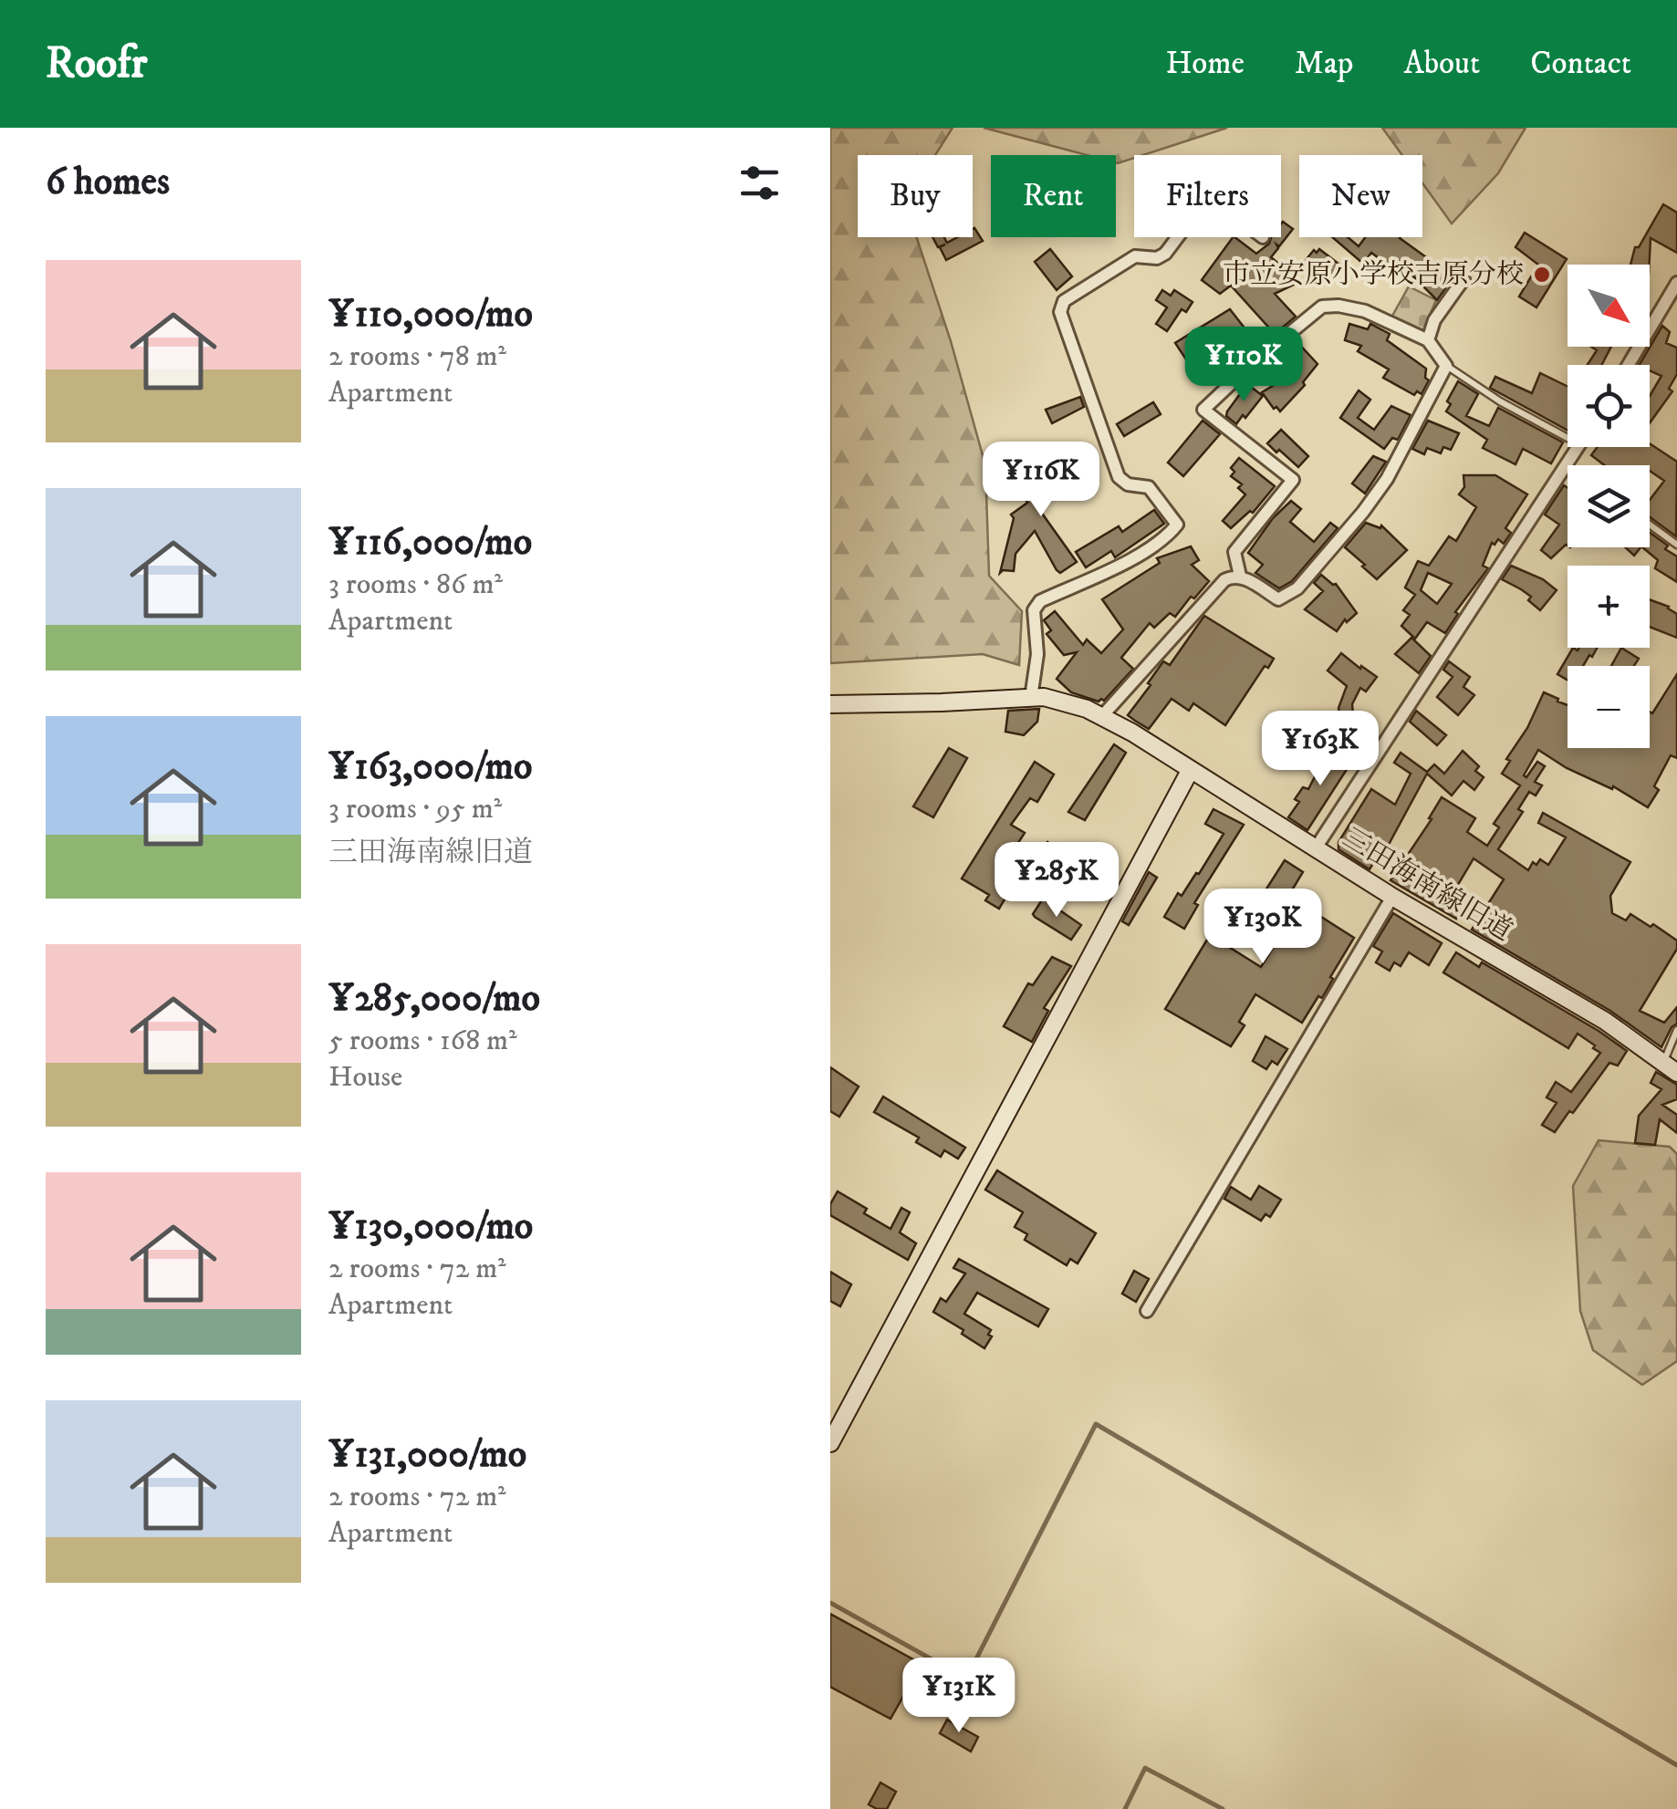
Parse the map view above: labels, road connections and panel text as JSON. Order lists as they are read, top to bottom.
{
  "streets": {
    "street": ["三田海南線旧道"]
  },
  "places": ["市立安原小学校吉原分校"],
  "north": "bottom right",
  "page": {
    "header": "Roofr",
    "nav": [
      "Home",
      "Map",
      "About",
      "Contact"
    ],
    "heading": "6 homes",
    "chip": [
      "Buy",
      "Rent",
      "Filters",
      "New"
    ],
    "list": [
      {
        "name": "¥110,000/mo",
        "note": "2 rooms · 78 m² · Apartment"
      },
      {
        "name": "¥116,000/mo",
        "note": "3 rooms · 86 m² · Apartment"
      },
      {
        "name": "¥163,000/mo",
        "note": "3 rooms · 95 m² · 三田海南線旧道"
      },
      {
        "name": "¥285,000/mo",
        "note": "5 rooms · 168 m² · House"
      },
      {
        "name": "¥130,000/mo",
        "note": "2 rooms · 72 m² · Apartment"
      },
      {
        "name": "¥131,000/mo",
        "note": "2 rooms · 72 m² · Apartment"
      }
    ],
    "map_buttons": ["+", "−"],
    "price": [
      "¥110K",
      "¥116K",
      "¥163K",
      "¥285K",
      "¥130K",
      "¥131K"
    ]
  }
}
